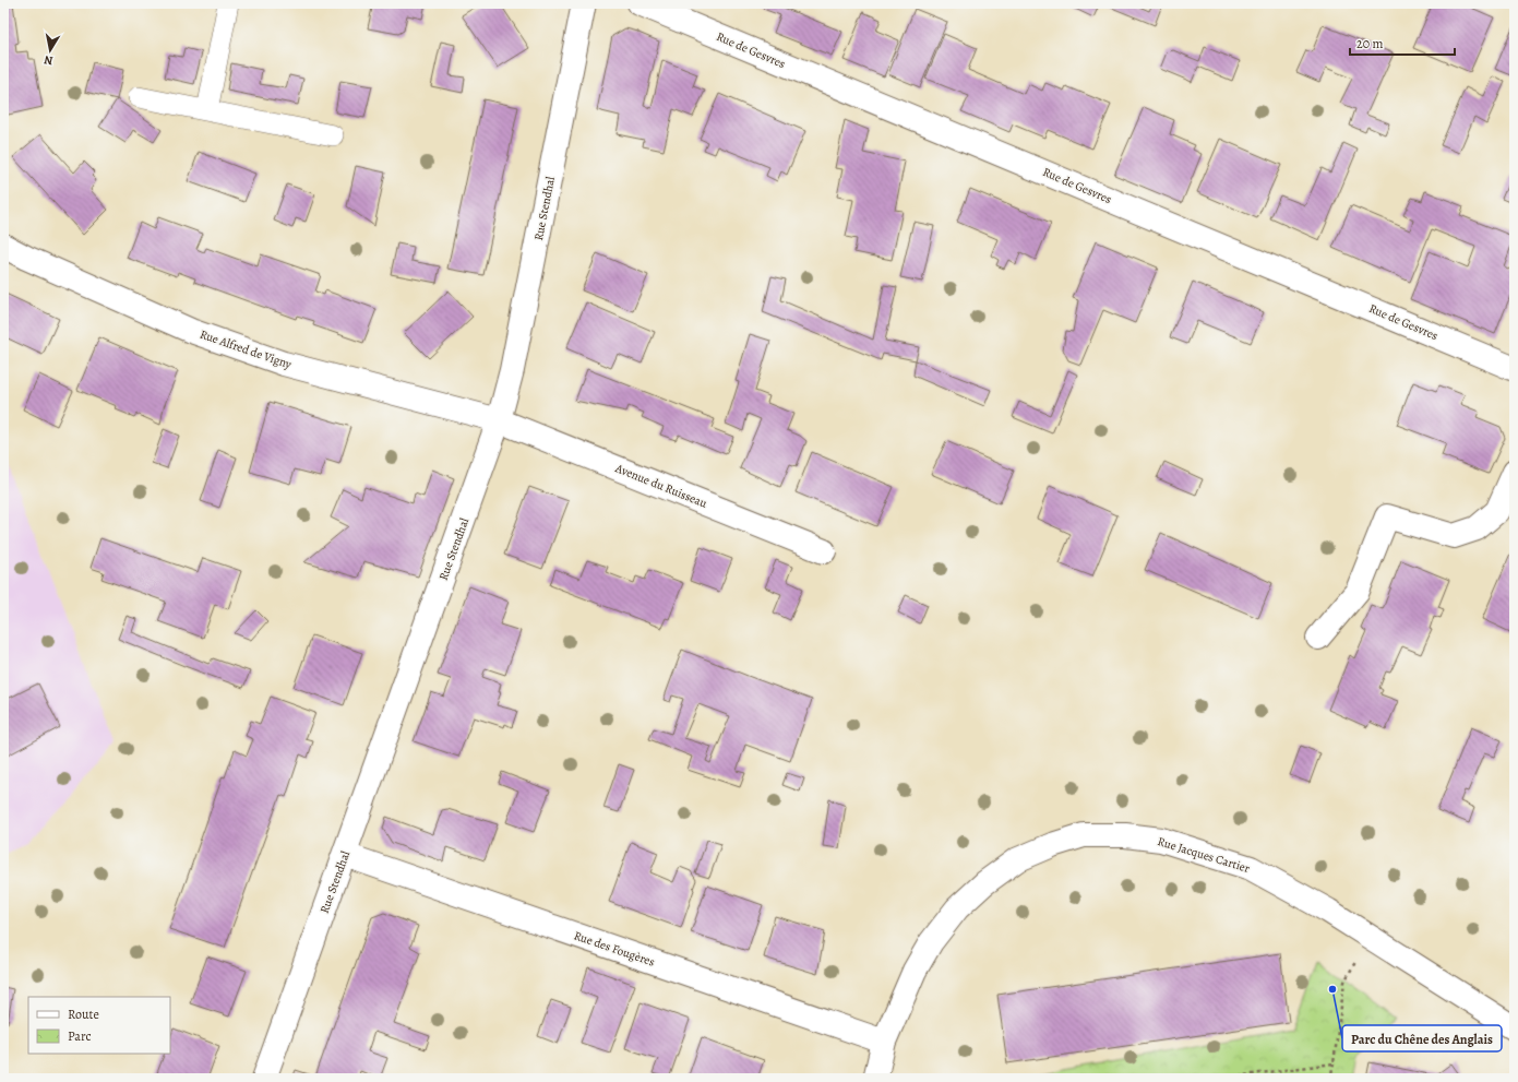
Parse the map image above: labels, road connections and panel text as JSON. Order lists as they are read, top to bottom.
{
  "streets": {
    "street": [
      "Rue de Gesvres",
      "Rue Stendhal",
      "Rue Alfred de Vigny",
      "Avenue du Ruisseau",
      "Rue Jacques Cartier",
      "Rue des Fougères"
    ]
  },
  "crossings": [
    ["Rue Stendhal", "Rue Alfred de Vigny"],
    ["Rue Stendhal", "Avenue du Ruisseau"],
    ["Rue Stendhal", "Rue des Fougères"],
    ["Rue Alfred de Vigny", "Avenue du Ruisseau"],
    ["Rue Jacques Cartier", "Rue des Fougères"]
  ],
  "places": ["Parc du Chêne des Anglais"],
  "legend": ["Route", "Parc"],
  "scale_bar": "20 m",
  "north": "bottom"
}
